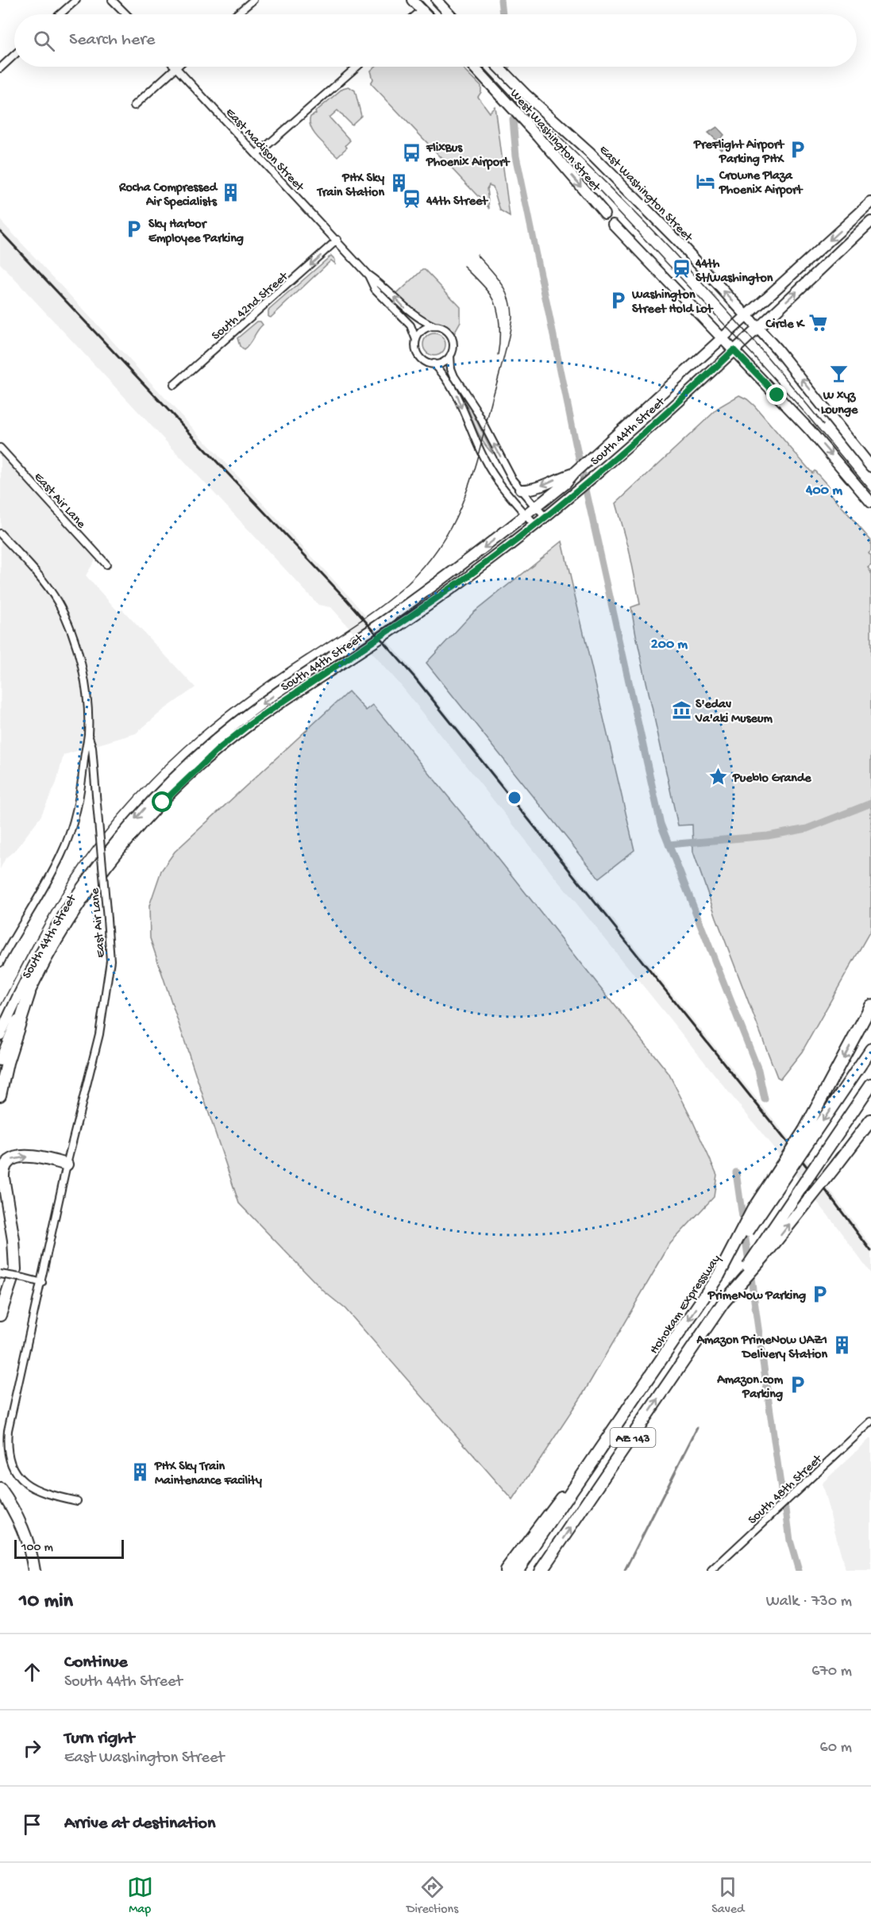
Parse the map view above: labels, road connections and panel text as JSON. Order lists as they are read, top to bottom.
{
  "streets": {
    "highway": ["Hohokam Expressway", "AZ 143"],
    "main road": ["West Washington Street", "East Washington Street", "South 44th Street"],
    "street": [
      "East Madison Street",
      "South 42nd Street",
      "East Air Lane",
      "South 48th Street"
    ]
  },
  "crossings": [
    ["West Washington Street", "East Washington Street"],
    ["East Madison Street", "South 42nd Street"],
    ["East Washington Street", "South 44th Street"]
  ],
  "one_way": ["West Washington Street", "South 42nd Street"],
  "places": {
    "parking": [
      "PreFlight Airport Parking PHX",
      "Sky Harbor Employee Parking",
      "Washington Street Hold Lot",
      "PrimeNow Parking",
      "Amazon.com Parking"
    ],
    "bus stop": ["FlixBus Phoenix Airport"],
    "hotel": ["Crowne Plaza Phoenix Airport"],
    "building": [
      "PHX Sky Train Station",
      "Rocha Compressed Air Specialists",
      "Amazon PrimeNow UAZ1 Delivery Station",
      "PHX Sky Train Maintenance Facility"
    ],
    "station": ["44th Street", "44th St/Washington"],
    "supermarket": ["Circle K"],
    "bar": ["W xyz Lounge"],
    "museum": ["S'edav Va'aki Museum"],
    "place": ["Pueblo Grande"]
  },
  "scale_bar": "100 m",
  "page": {
    "search": "Search here",
    "scale": "100 m",
    "heading": ["10 min", "Walk · 730 m"],
    "list": [
      ["Continue", "South 44th Street", "670 m"],
      ["Turn right", "East Washington Street", "60 m"],
      "Arrive at destination"
    ],
    "nav": ["Map", "Directions", "Saved"]
  },
  "rings": ["400 m", "200 m"]
}
